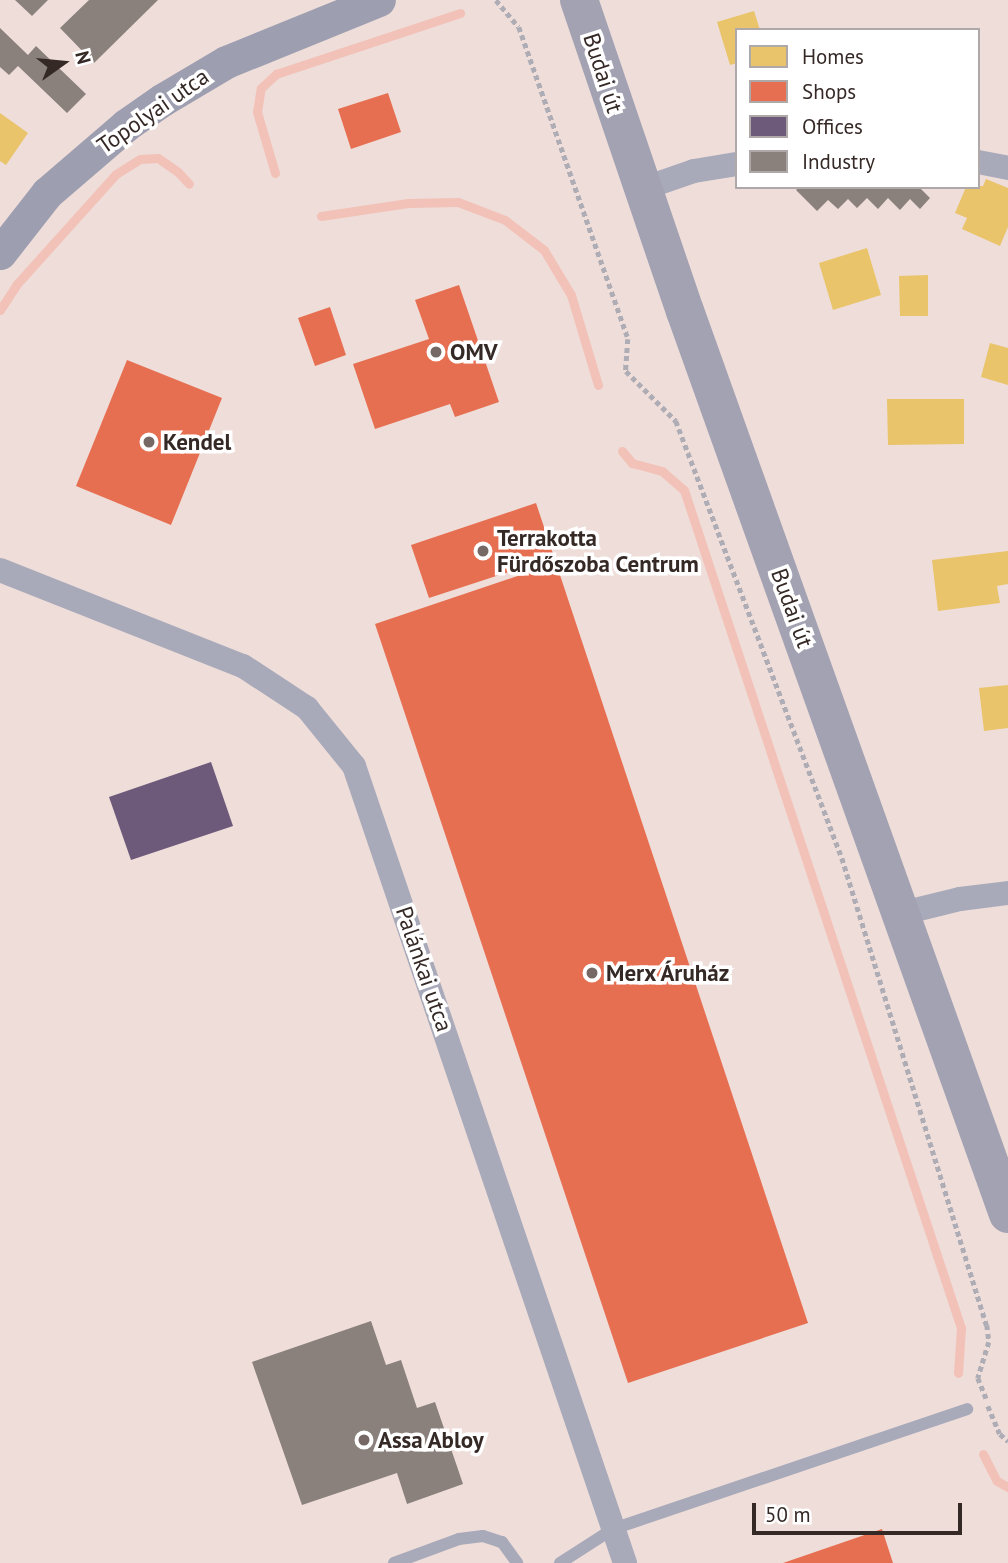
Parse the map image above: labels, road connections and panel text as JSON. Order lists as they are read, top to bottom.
{
  "streets": {
    "main road": ["Budai út"],
    "street": ["Topolyai utca", "Palánkai utca"]
  },
  "places": [
    "OMV",
    "Kendel",
    "Terrakotta Fürdőszoba Centrum",
    "Merx Áruház",
    "Assa Abloy"
  ],
  "legend": [
    "Homes",
    "Shops",
    "Offices",
    "Industry"
  ],
  "scale_bar": "50 m",
  "north": "right"
}
